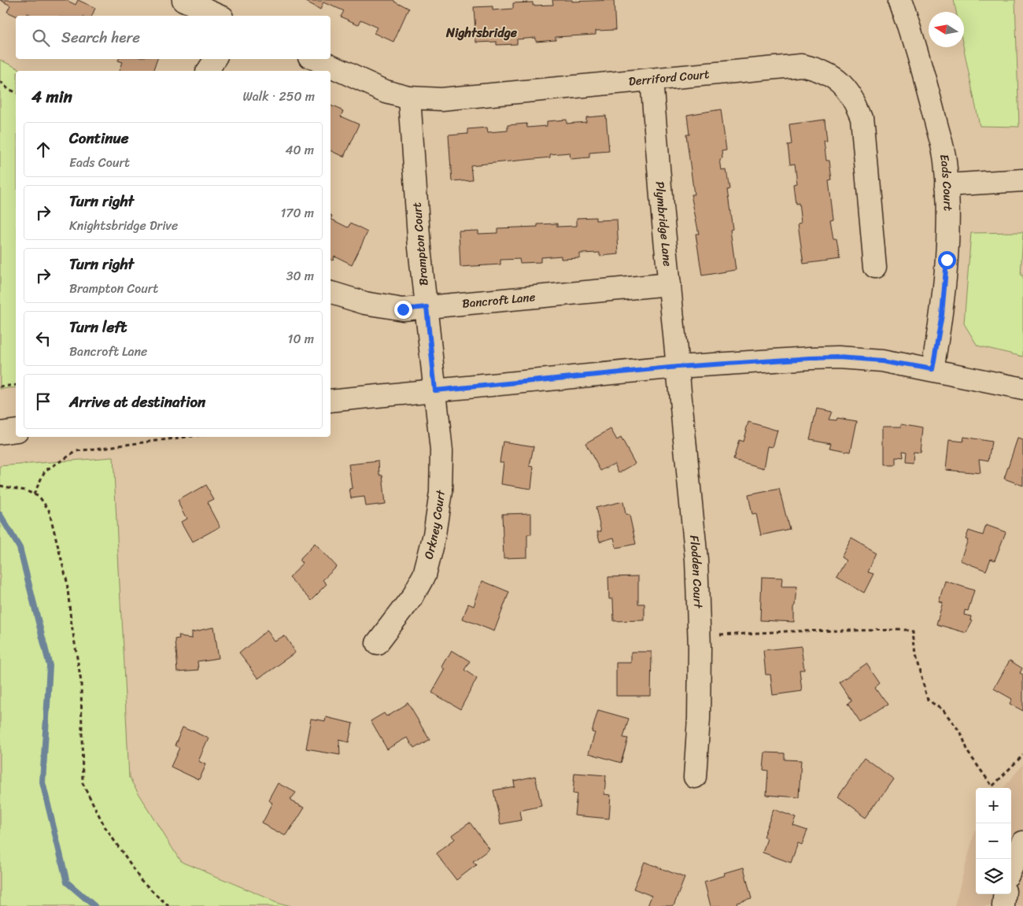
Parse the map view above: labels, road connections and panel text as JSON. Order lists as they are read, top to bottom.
{
  "streets": {
    "street": [
      "Derriford Court",
      "Eads Court",
      "Plymbridge Lane",
      "Brampton Court",
      "Bancroft Lane",
      "Orkney Court",
      "Flodden Court"
    ]
  },
  "crossings": [
    ["Derriford Court", "Plymbridge Lane"],
    ["Derriford Court", "Brampton Court"],
    ["Plymbridge Lane", "Bancroft Lane"],
    ["Plymbridge Lane", "Flodden Court"],
    ["Brampton Court", "Bancroft Lane"],
    ["Brampton Court", "Orkney Court"]
  ],
  "districts": ["Nightsbridge"],
  "north": "left",
  "page": {
    "search": "Search here",
    "heading": ["4 min", "Walk · 250 m"],
    "list": [
      ["Continue", "Eads Court", "40 m"],
      ["Turn right", "Knightsbridge Drive", "170 m"],
      ["Turn right", "Brampton Court", "30 m"],
      ["Turn left", "Bancroft Lane", "10 m"],
      "Arrive at destination"
    ],
    "map_buttons": ["+", "−"]
  }
}
